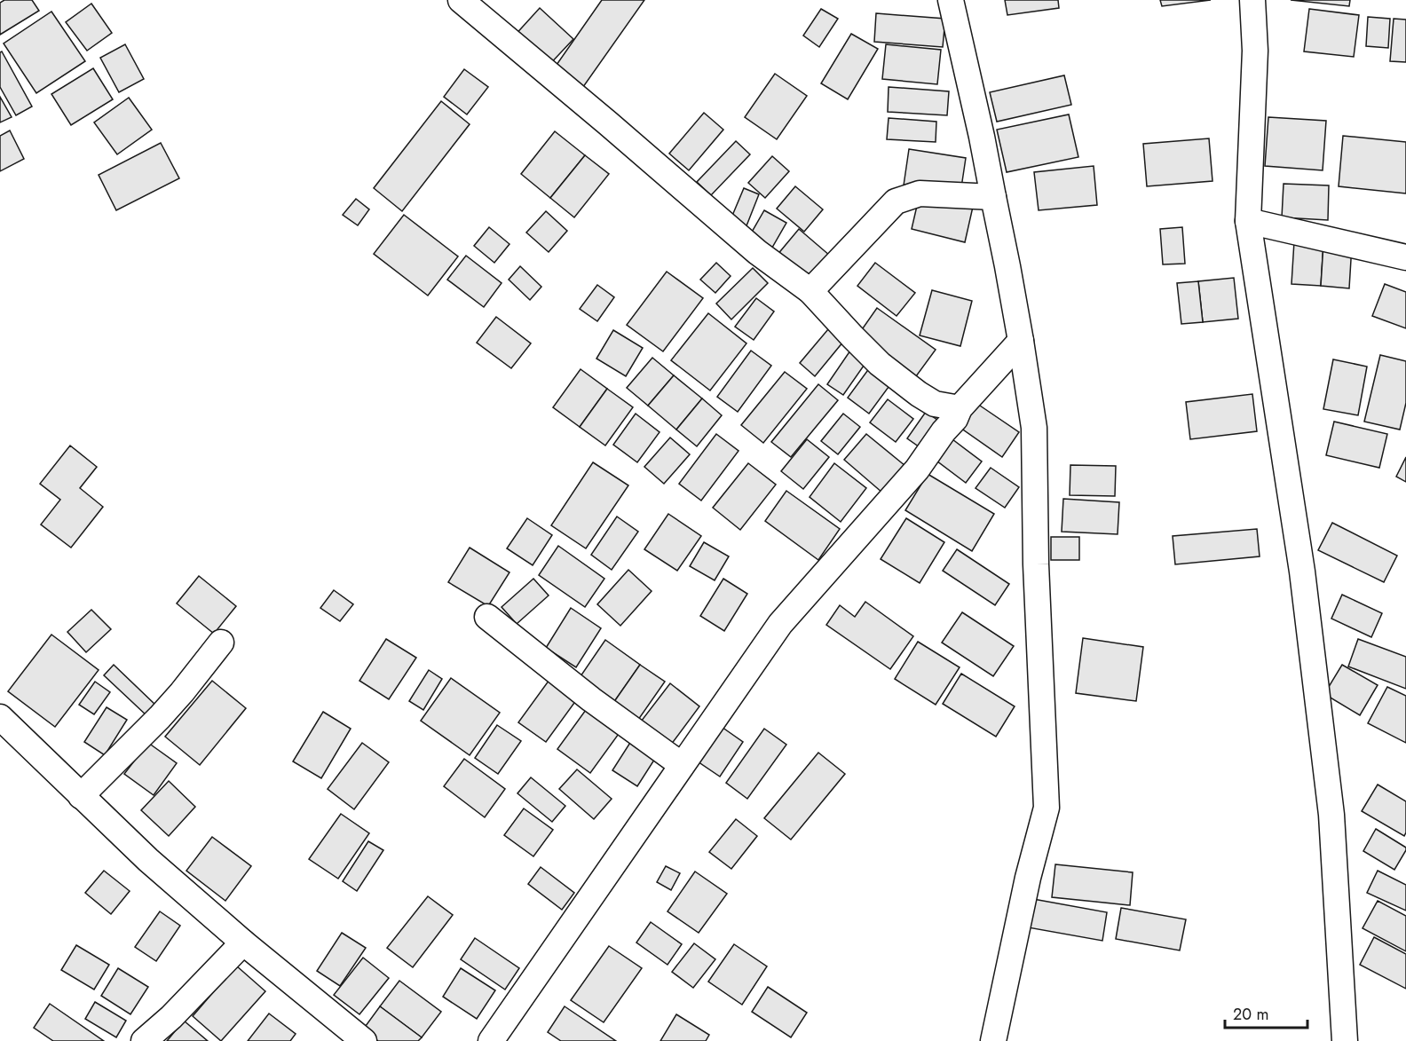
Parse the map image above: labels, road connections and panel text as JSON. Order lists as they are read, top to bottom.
{
  "scale_bar": "20 m"
}
